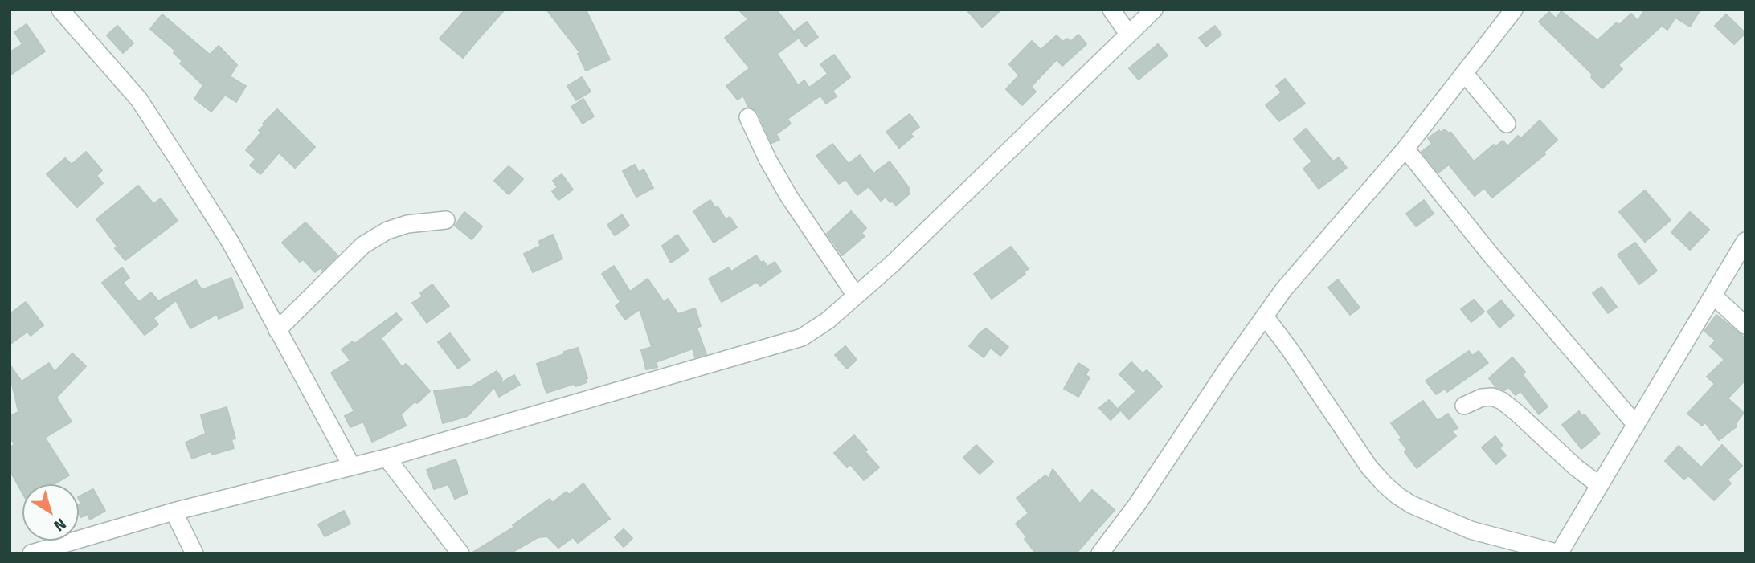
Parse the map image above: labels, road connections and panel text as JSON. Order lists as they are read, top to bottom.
{
  "north": "bottom right"
}
